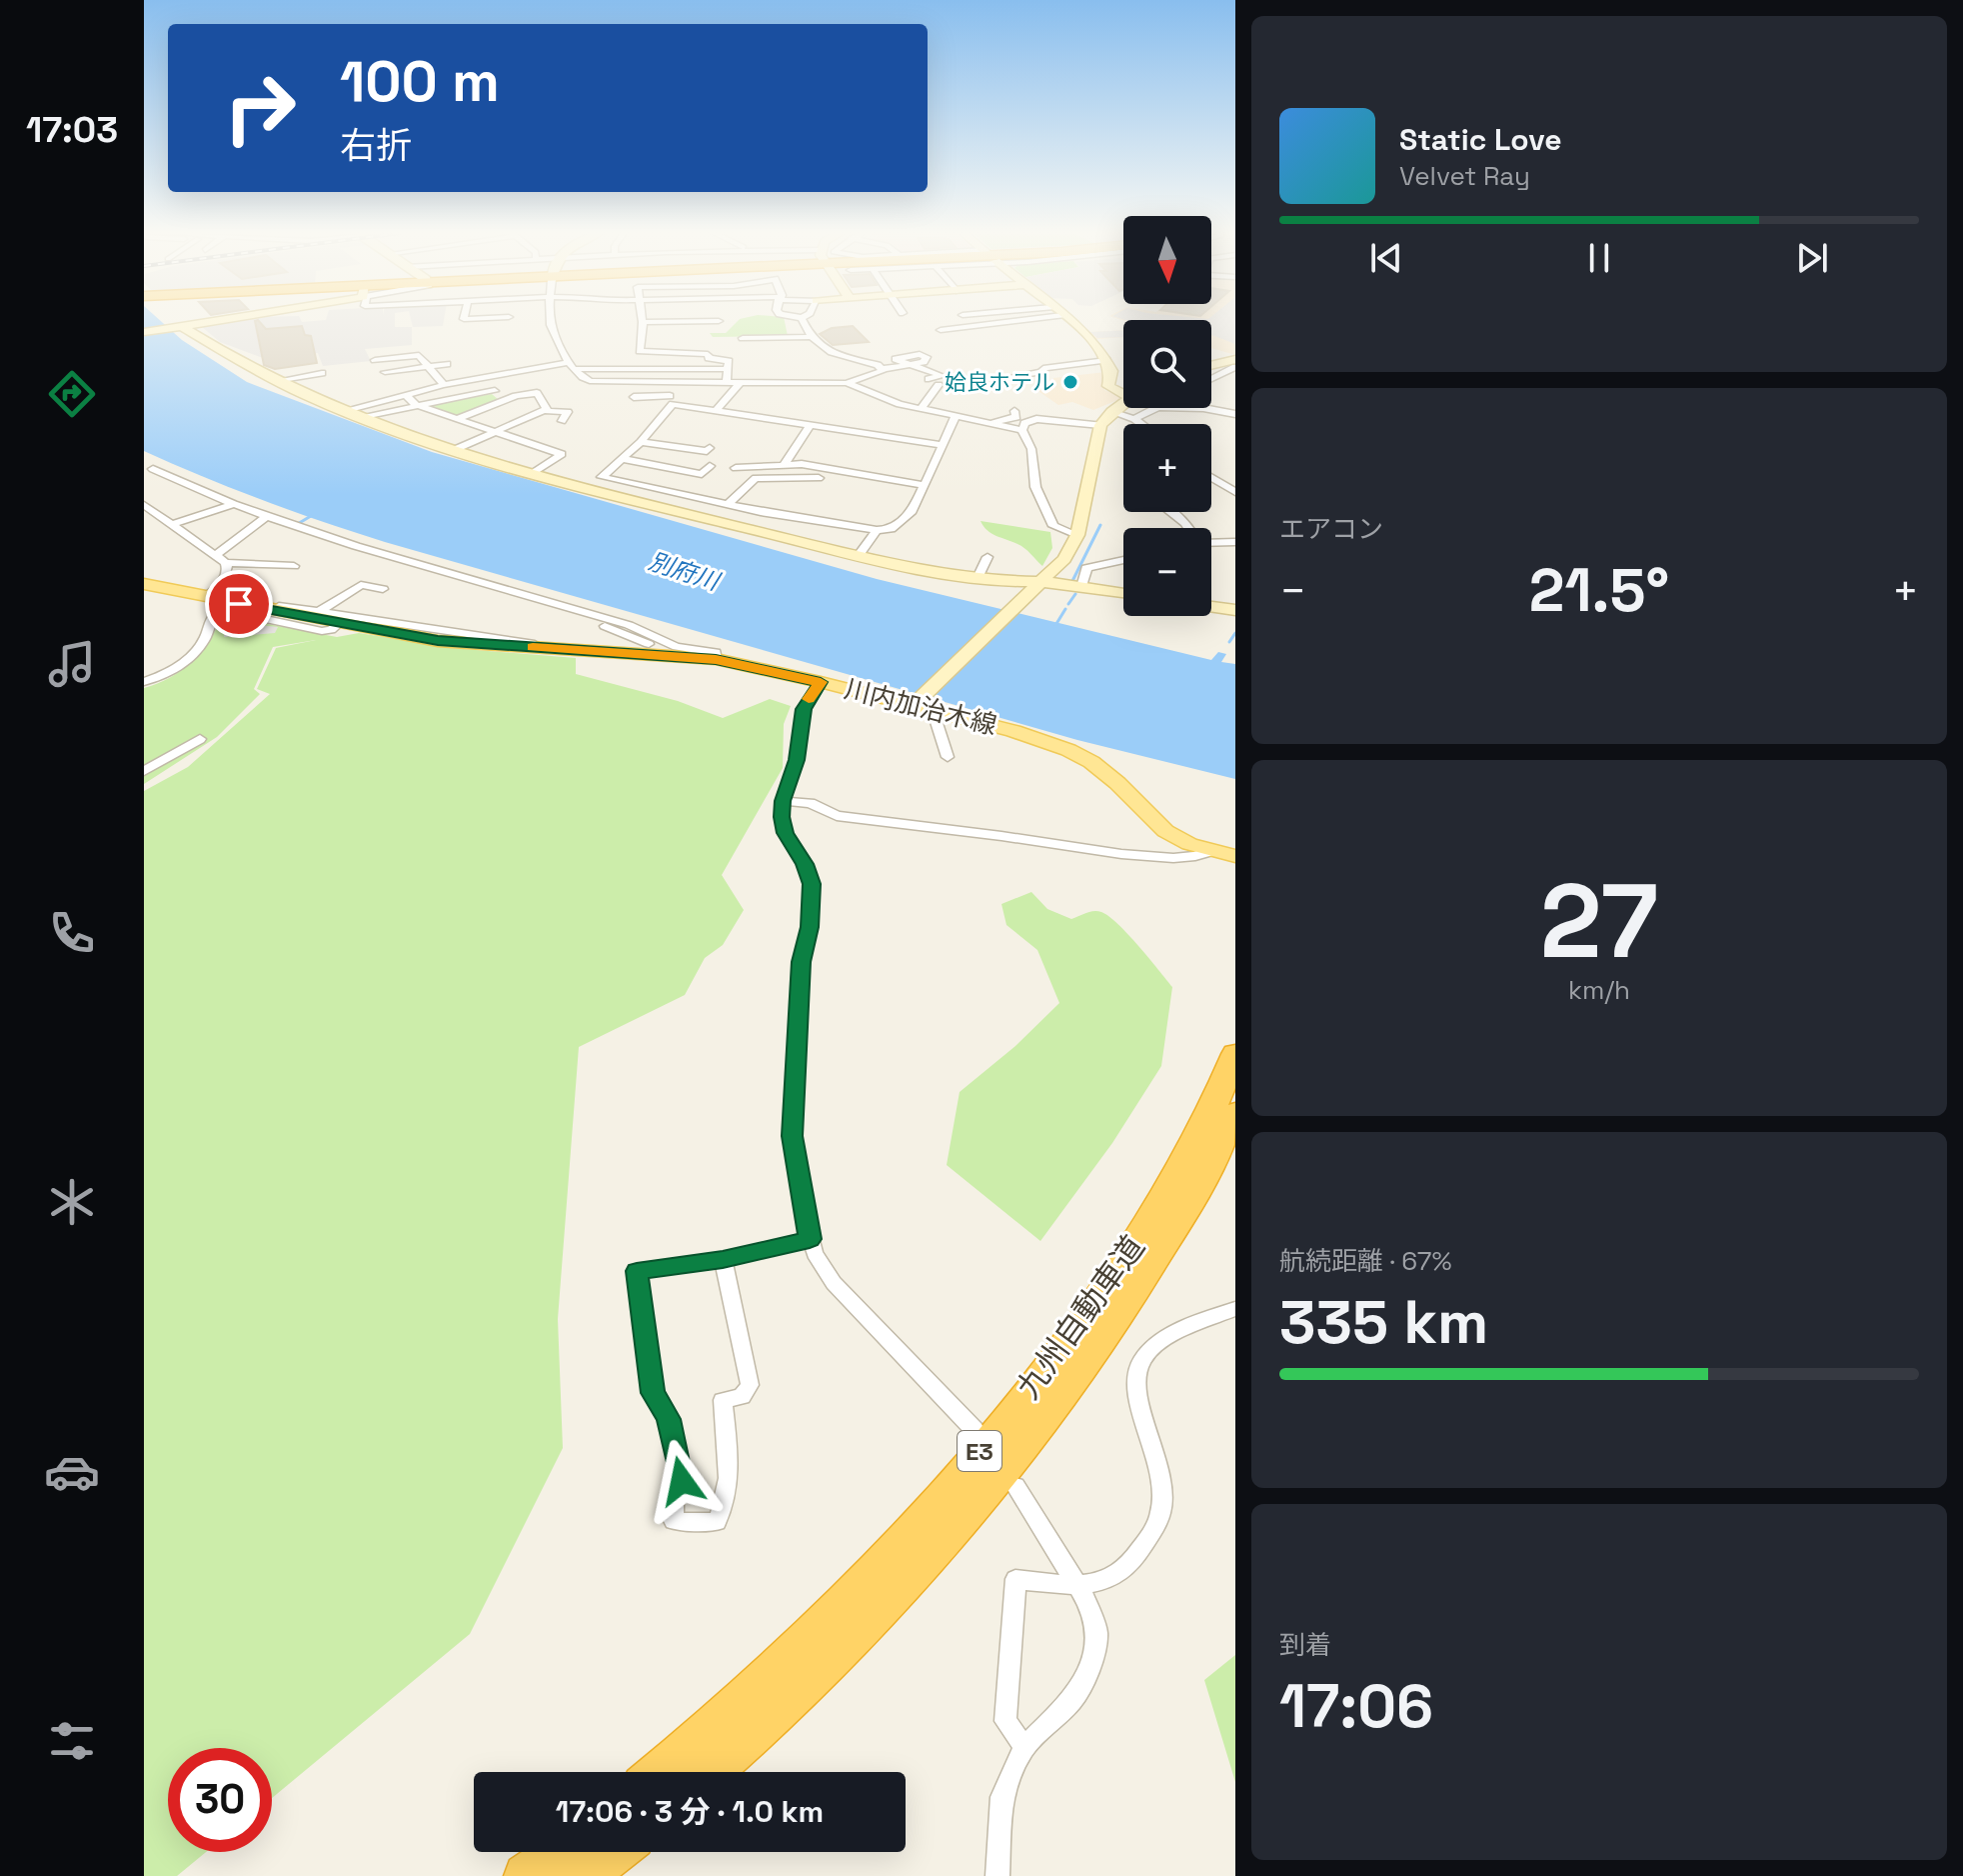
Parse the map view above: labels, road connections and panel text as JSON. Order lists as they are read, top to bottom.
{
  "streets": {
    "highway": ["九州自動車道", "E3"],
    "main road": ["川内加治木線"]
  },
  "water": ["別府川"],
  "places": ["姶良ホテル"],
  "north": "bottom",
  "page": {
    "tabs": "17:03",
    "turn": ["100 m", "右折"],
    "song": ["Static Love", "Velvet Ray"],
    "map_buttons": ["+", "−"],
    "tile": [
      "エアコン",
      ["27", "km/h"],
      ["航続距離 · 67%", "335 km"],
      ["到着", "17:06"]
    ],
    "heat": ["−", "21.5°", "+"],
    "limit": "30",
    "trip": "17:06 · 3 分 · 1.0 km"
  }
}
